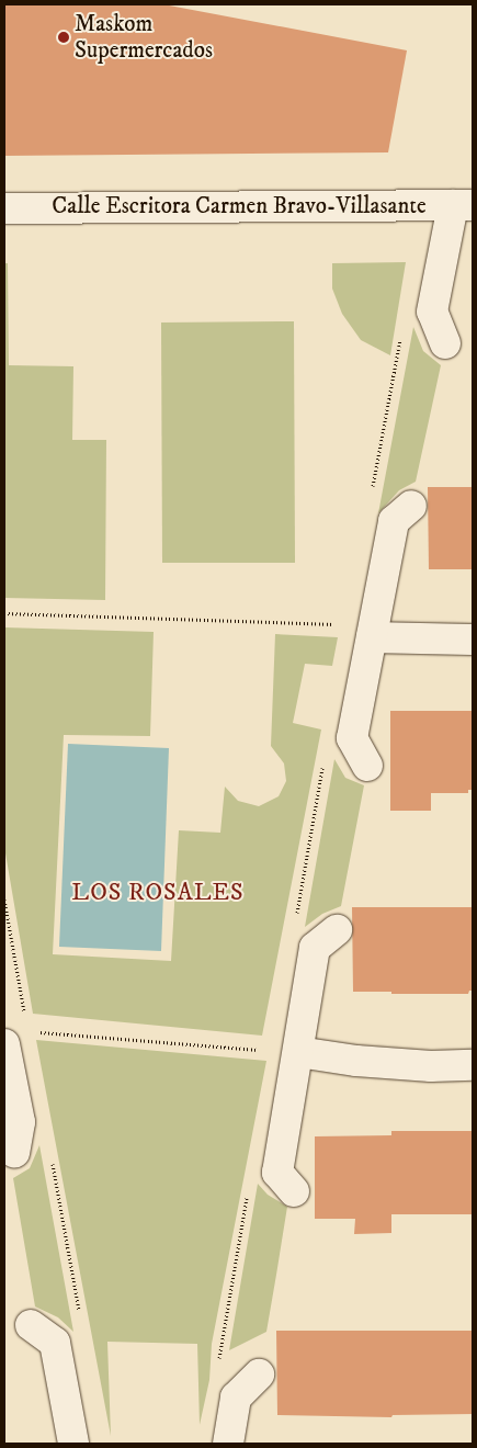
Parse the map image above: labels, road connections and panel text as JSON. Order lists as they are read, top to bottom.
{
  "streets": {
    "street": ["Calle Escritora Carmen Bravo-Villasante"]
  },
  "districts": ["LOS ROSALES"],
  "places": ["Maskom Supermercados"]
}
